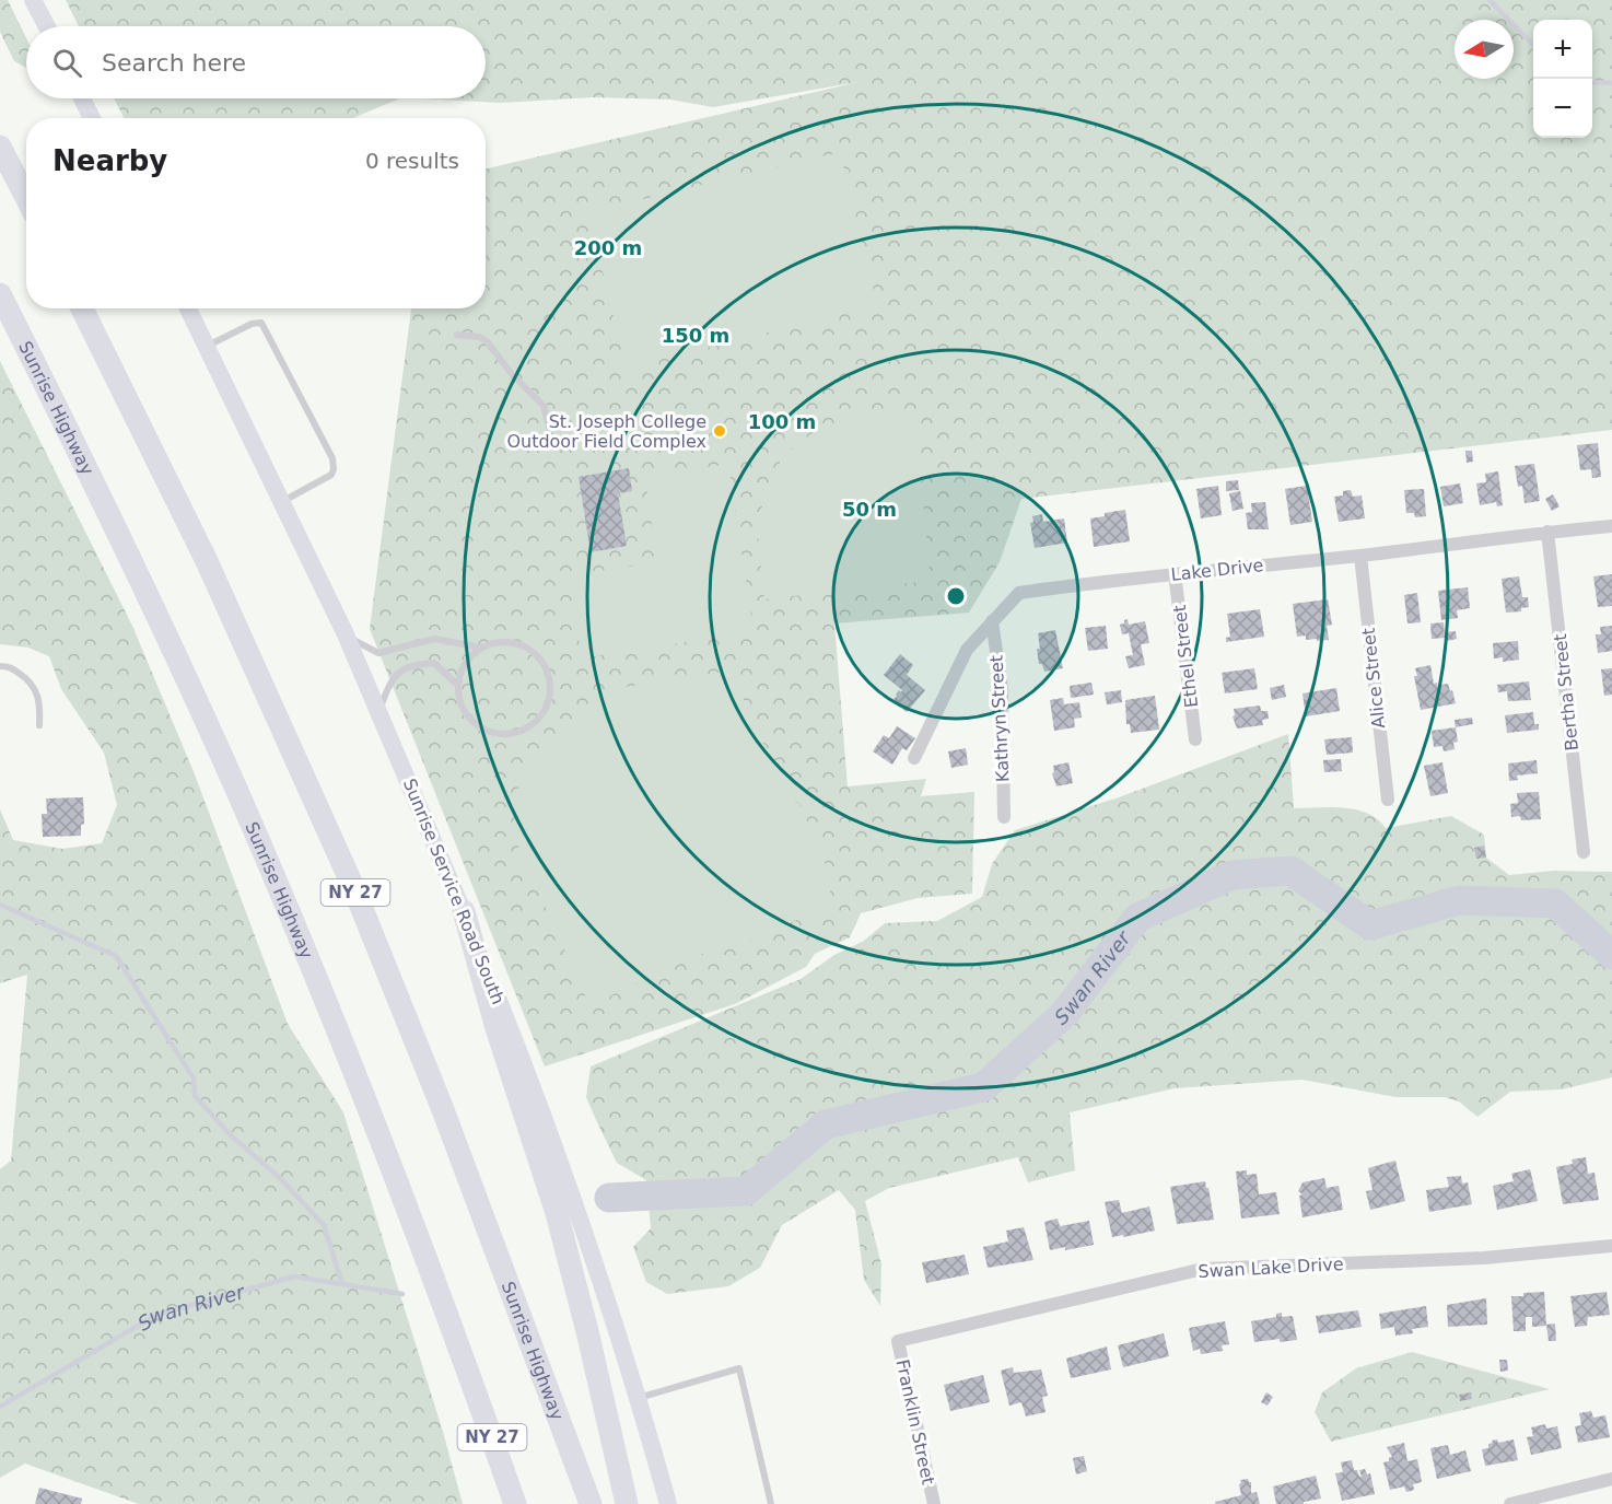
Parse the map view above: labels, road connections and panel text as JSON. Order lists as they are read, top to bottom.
{
  "streets": {
    "highway": ["Sunrise Highway", "NY 27"],
    "main road": ["Sunrise Service Road South"],
    "street": [
      "Lake Drive",
      "Ethel Street",
      "Alice Street",
      "Bertha Street",
      "Kathryn Street",
      "Swan Lake Drive",
      "Franklin Street"
    ]
  },
  "crossings": [
    ["Lake Drive", "Ethel Street"],
    ["Lake Drive", "Alice Street"],
    ["Lake Drive", "Bertha Street"],
    ["Lake Drive", "Kathryn Street"],
    ["Swan Lake Drive", "Franklin Street"]
  ],
  "water": ["Swan River"],
  "places": ["St. Joseph College Outdoor Field Complex"],
  "north": "left",
  "page": {
    "map_buttons": ["+", "−"],
    "search": "Search here",
    "heading": ["Nearby", "0 results"]
  },
  "rings": [
    "200 m",
    "150 m",
    "100 m",
    "50 m"
  ]
}
